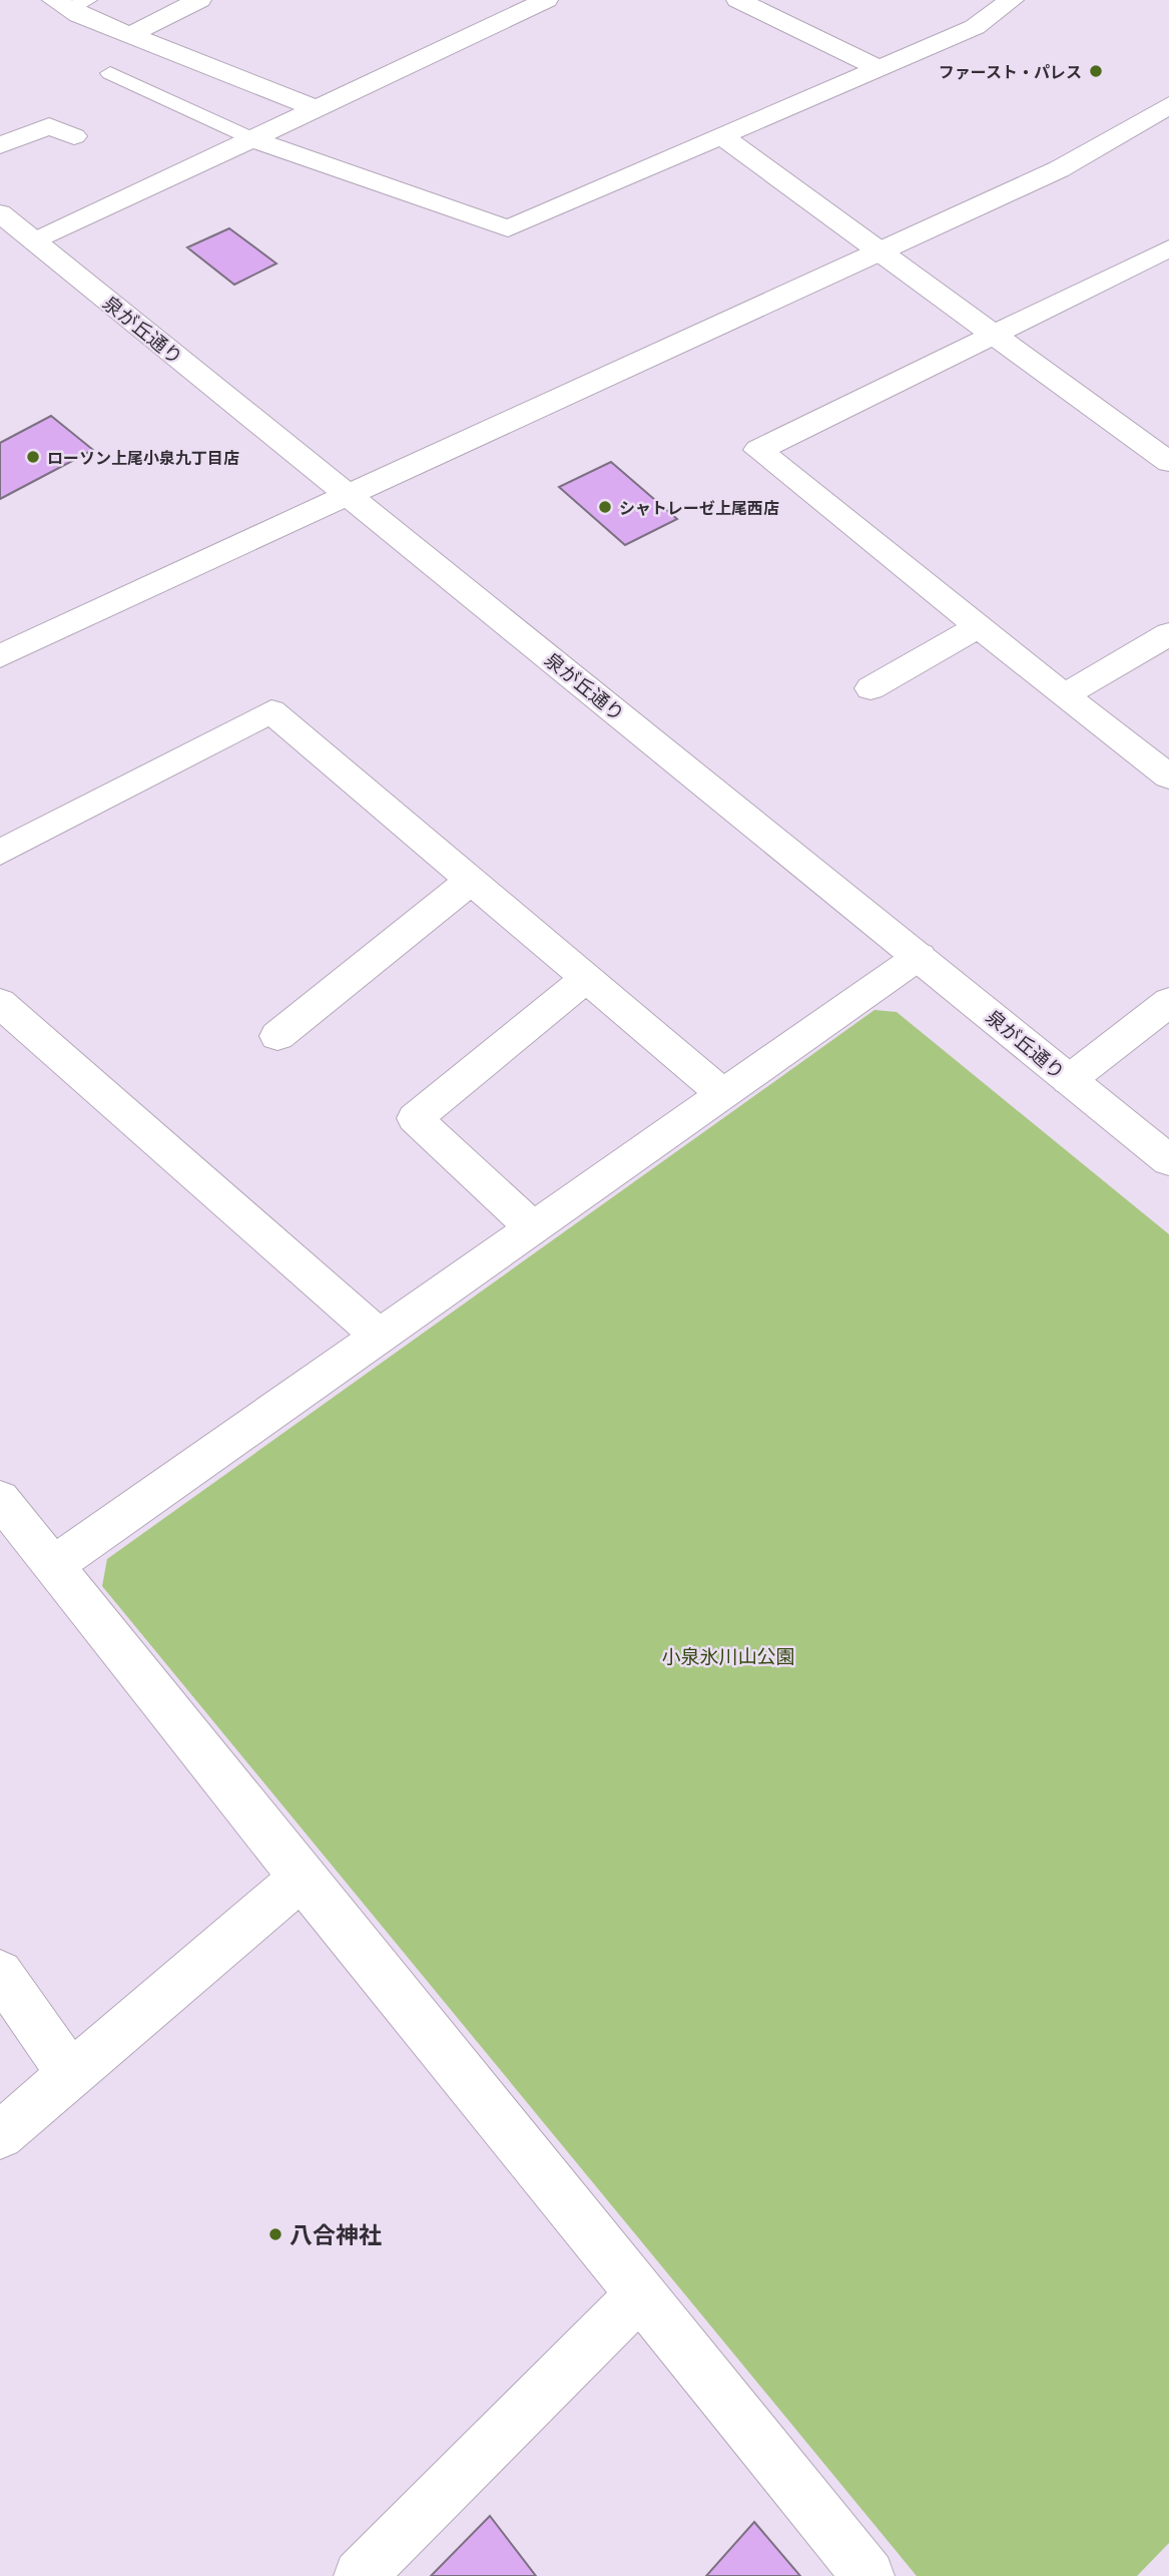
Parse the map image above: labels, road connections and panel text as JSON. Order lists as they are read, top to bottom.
{
  "streets": {
    "street": ["泉が丘通り"]
  },
  "parks": ["小泉氷川山公園"],
  "places": [
    "ファースト・パレス",
    "ローソン上尾小泉九丁目店",
    "シャトレーゼ上尾西店",
    "八合神社"
  ]
}
